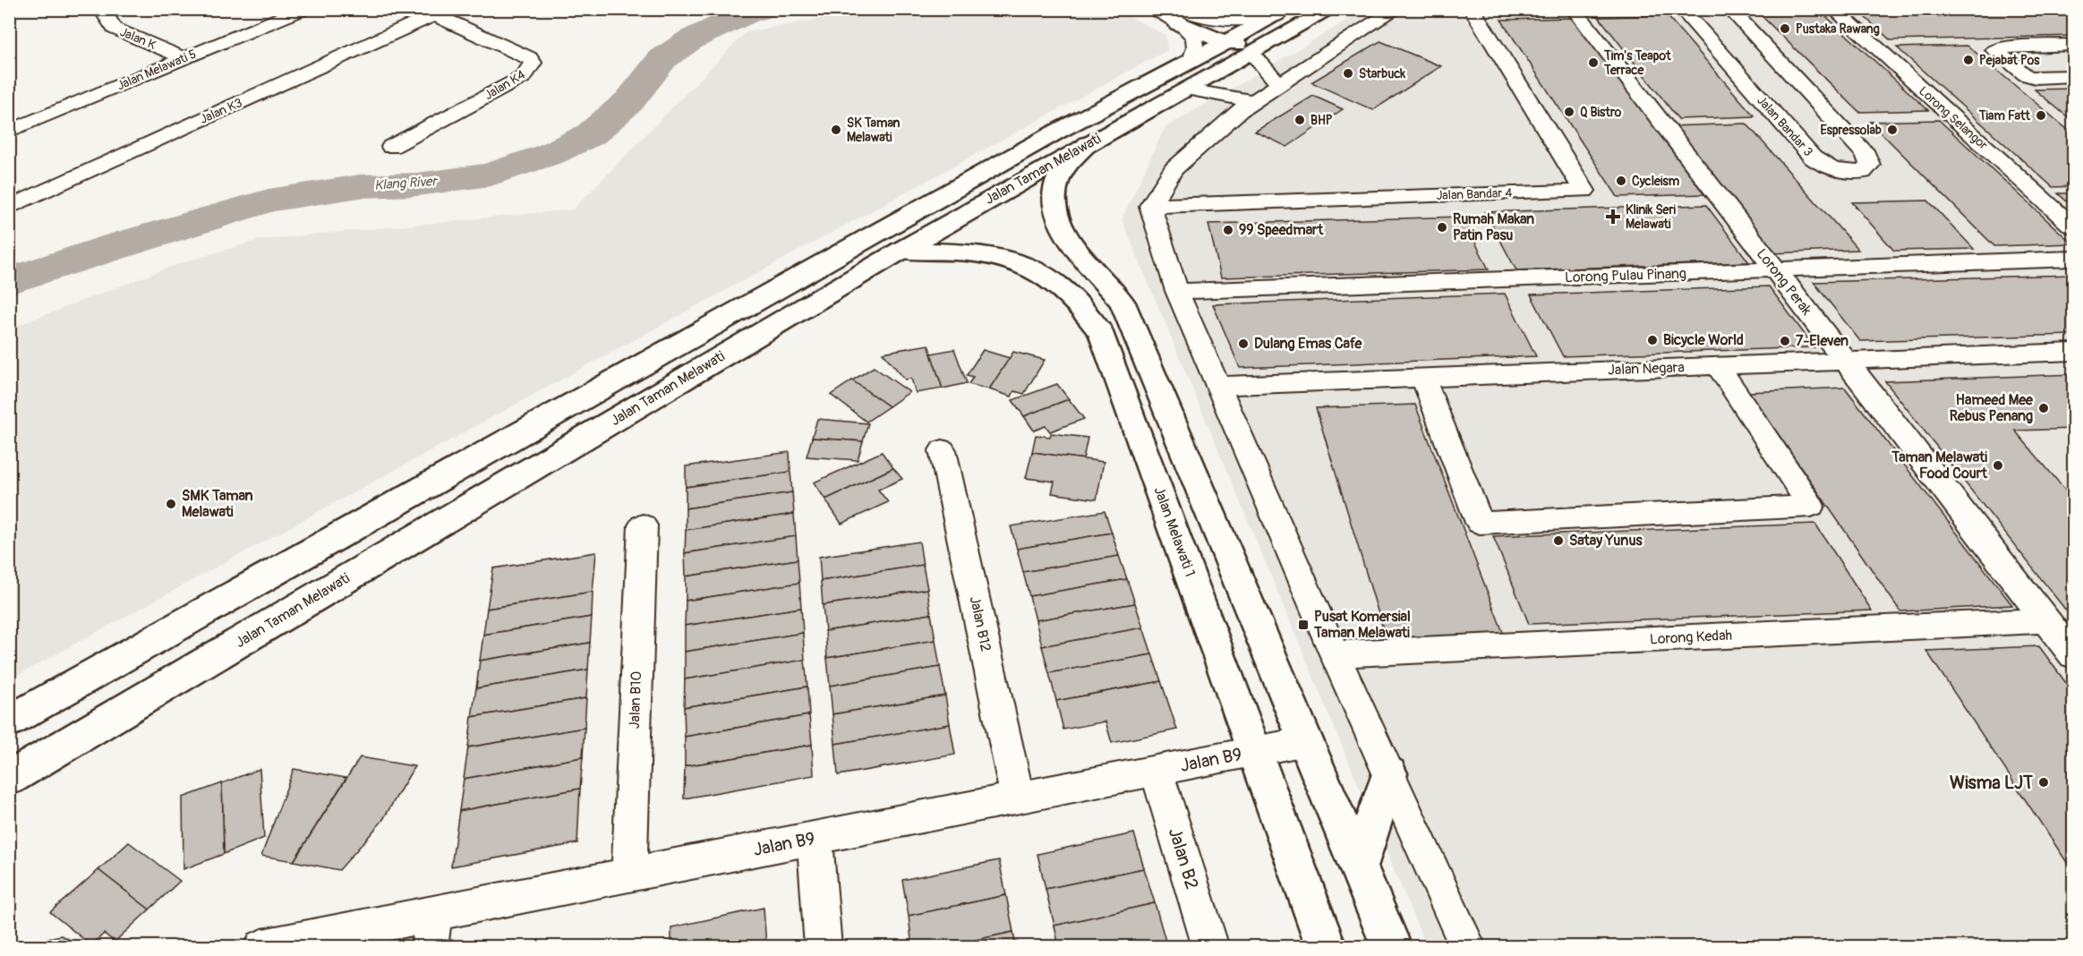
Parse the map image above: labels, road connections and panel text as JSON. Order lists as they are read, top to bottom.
{
  "streets": {
    "main road": ["Jalan Taman Melawati", "Jalan Melawati 1"],
    "street": [
      "Jalan K",
      "Jalan Melawati 5",
      "Jalan K4",
      "Jalan K3",
      "Lorong Selangor",
      "Jalan Bandar 3",
      "Jalan Bandar 4",
      "Lorong Pulau Pinang",
      "Lorong Perak",
      "Jalan Negara",
      "Jalan B12",
      "Lorong Kedah",
      "Jalan B10",
      "Jalan B9",
      "Jalan B2"
    ]
  },
  "crossings": [
    ["Jalan K", "Jalan Melawati 5"],
    ["Jalan K4", "Jalan K3"],
    ["Jalan Taman Melawati", "Jalan Melawati 1"],
    ["Lorong Pulau Pinang", "Lorong Perak"],
    ["Lorong Perak", "Jalan Negara"],
    ["Lorong Perak", "Lorong Kedah"],
    ["Jalan Melawati 1", "Jalan B9"],
    ["Jalan B12", "Jalan B9"],
    ["Jalan B10", "Jalan B9"],
    ["Jalan B9", "Jalan B2"]
  ],
  "water": ["Klang River"],
  "places": {
    "other": [
      "Pustaka Rawang",
      "Pejabat Pos",
      "Tim's Teapot Terrace",
      "Starbuck",
      "Q Bistro",
      "Tiam Fatt",
      "BHP",
      "SK Taman Melawati",
      "Espressolab",
      "Cycleism",
      "Rumah Makan Patin Pasu",
      "99 Speedmart",
      "Bicycle World",
      "7-Eleven",
      "Dulang Emas Cafe",
      "Hameed Mee Rebus Penang",
      "Taman Melawati Food Court",
      "SMK Taman Melawati",
      "Satay Yunus",
      "Wisma LJT"
    ],
    "health": ["Klinik Seri Melawati"],
    "transit": ["Pusat Komersial Taman Melawati"]
  }
}
